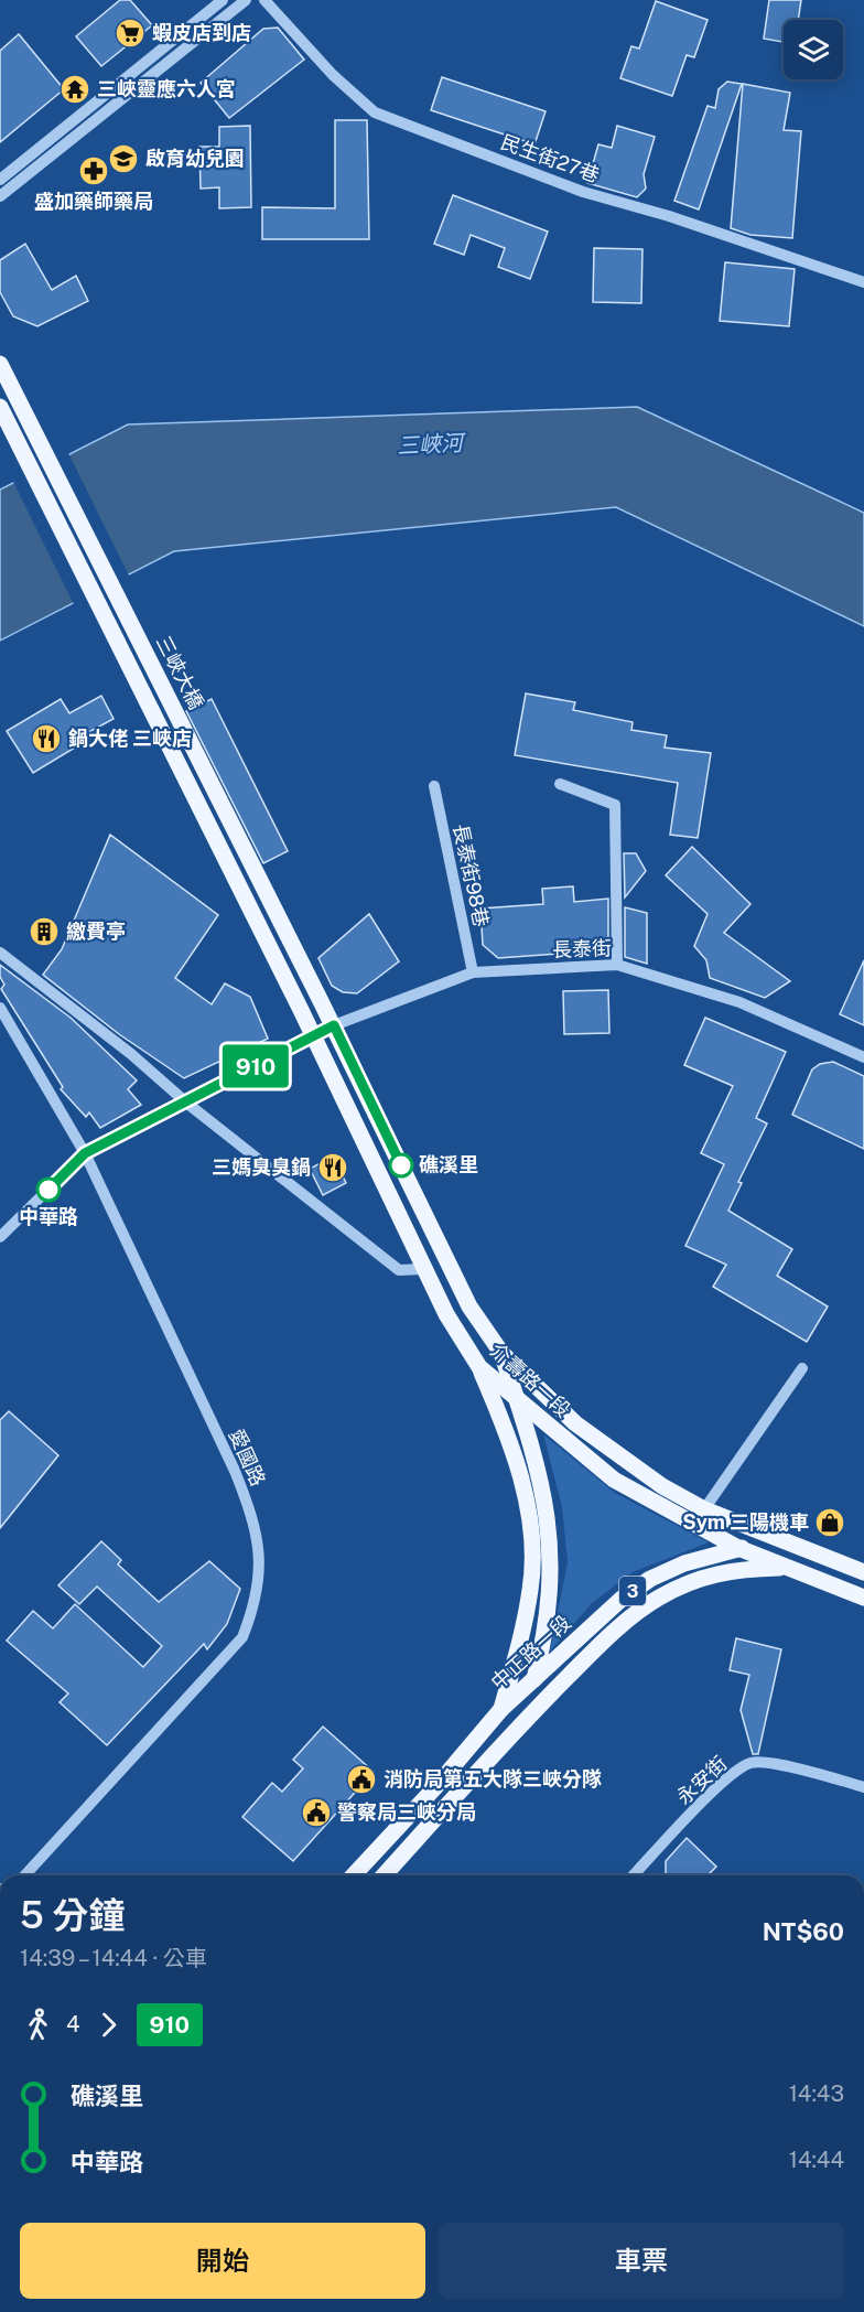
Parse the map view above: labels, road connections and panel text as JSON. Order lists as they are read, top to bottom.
{
  "streets": {
    "main road": [
      "三峽大橋",
      "介壽路一段",
      "3",
      "中正路一段"
    ],
    "street": [
      "民生街27巷",
      "長泰街98巷",
      "長泰街",
      "愛國路",
      "永安街"
    ]
  },
  "crossings": [
    ["三峽大橋", "介壽路一段"],
    ["長泰街98巷", "長泰街"],
    ["長泰街", "介壽路一段"],
    ["介壽路一段", "中正路一段"]
  ],
  "water": ["三峽河"],
  "places": {
    "supermarket": ["蝦皮店到店"],
    "temple": ["三峽靈應六人宮"],
    "school or university": ["啟育幼兒園"],
    "pharmacy": ["盛加藥師藥局"],
    "restaurant": ["鍋大佬 三峽店", "三媽臭臭鍋"],
    "building": ["繳費亭"],
    "other": ["礁溪里", "中華路"],
    "shop": ["Sym 三陽機車"],
    "public building": ["消防局第五大隊三峽分隊", "警察局三峽分局"]
  },
  "lines": ["bus line 910"],
  "page": {
    "on_map": "910",
    "heading": ["5 分鐘", "14:39 – 14:44 · 公車", "NT$60"],
    "legs": ["4", "910"],
    "list": [
      {
        "name": "礁溪里",
        "value": "14:43"
      },
      {
        "name": "中華路",
        "value": "14:44"
      }
    ],
    "buttons": ["開始", "車票"]
  }
}
